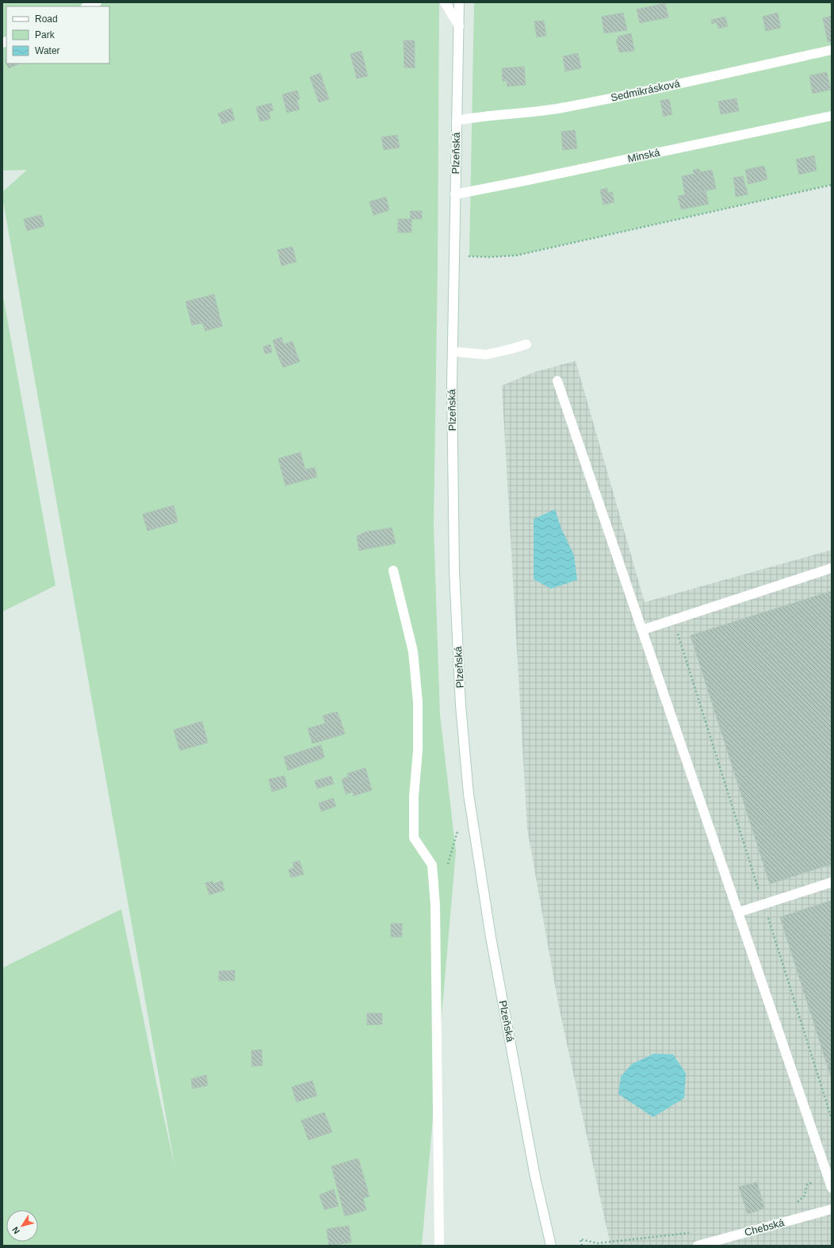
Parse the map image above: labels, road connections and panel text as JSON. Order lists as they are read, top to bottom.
{
  "streets": {
    "main road": [
      "Sedmikrásková",
      "Plzeňská",
      "Minská",
      "Chebská"
    ]
  },
  "crossings": [
    ["Sedmikrásková", "Plzeňská"],
    ["Plzeňská", "Minská"]
  ],
  "legend": ["Road", "Park", "Water"],
  "north": "bottom left"
}
